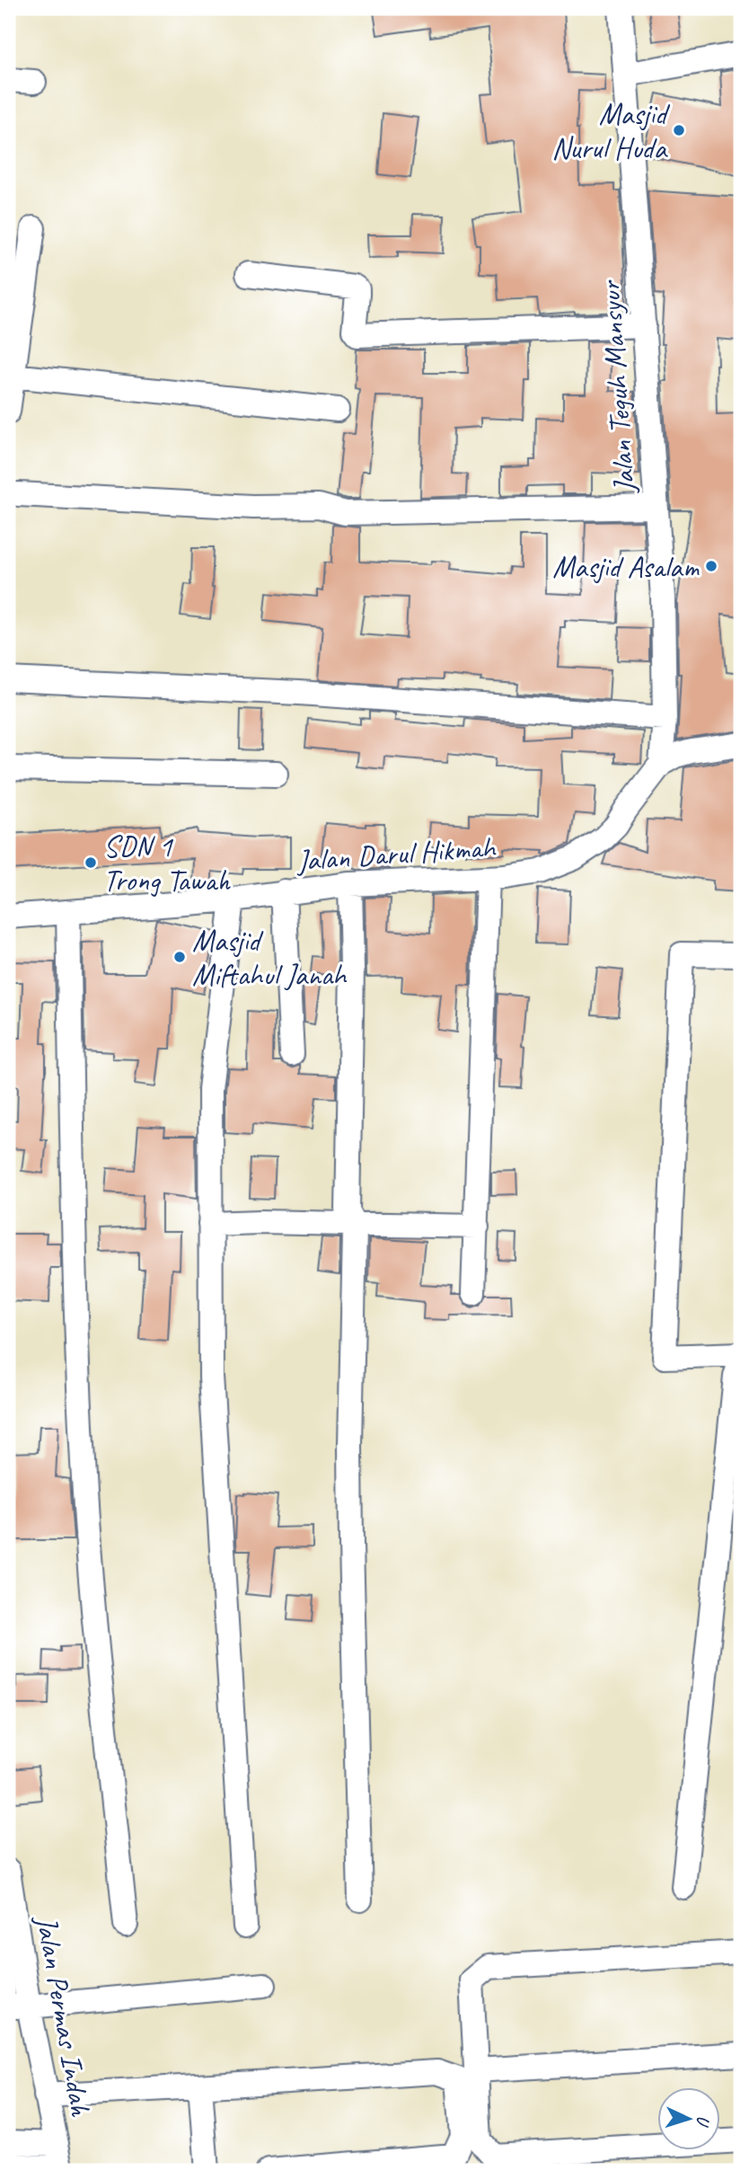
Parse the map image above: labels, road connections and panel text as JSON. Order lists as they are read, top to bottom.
{
  "streets": {
    "street": ["Jalan Teguh Mansyur", "Jalan Darul Hikmah", "Jalan Permas Indah"]
  },
  "crossings": [
    ["Jalan Teguh Mansyur", "Jalan Darul Hikmah"]
  ],
  "places": [
    "Masjid Nurul Huda",
    "Masjid Asalam",
    "SDN 1 Trong Tawah",
    "Masjid Miftahul Janah"
  ],
  "north": "right"
}
